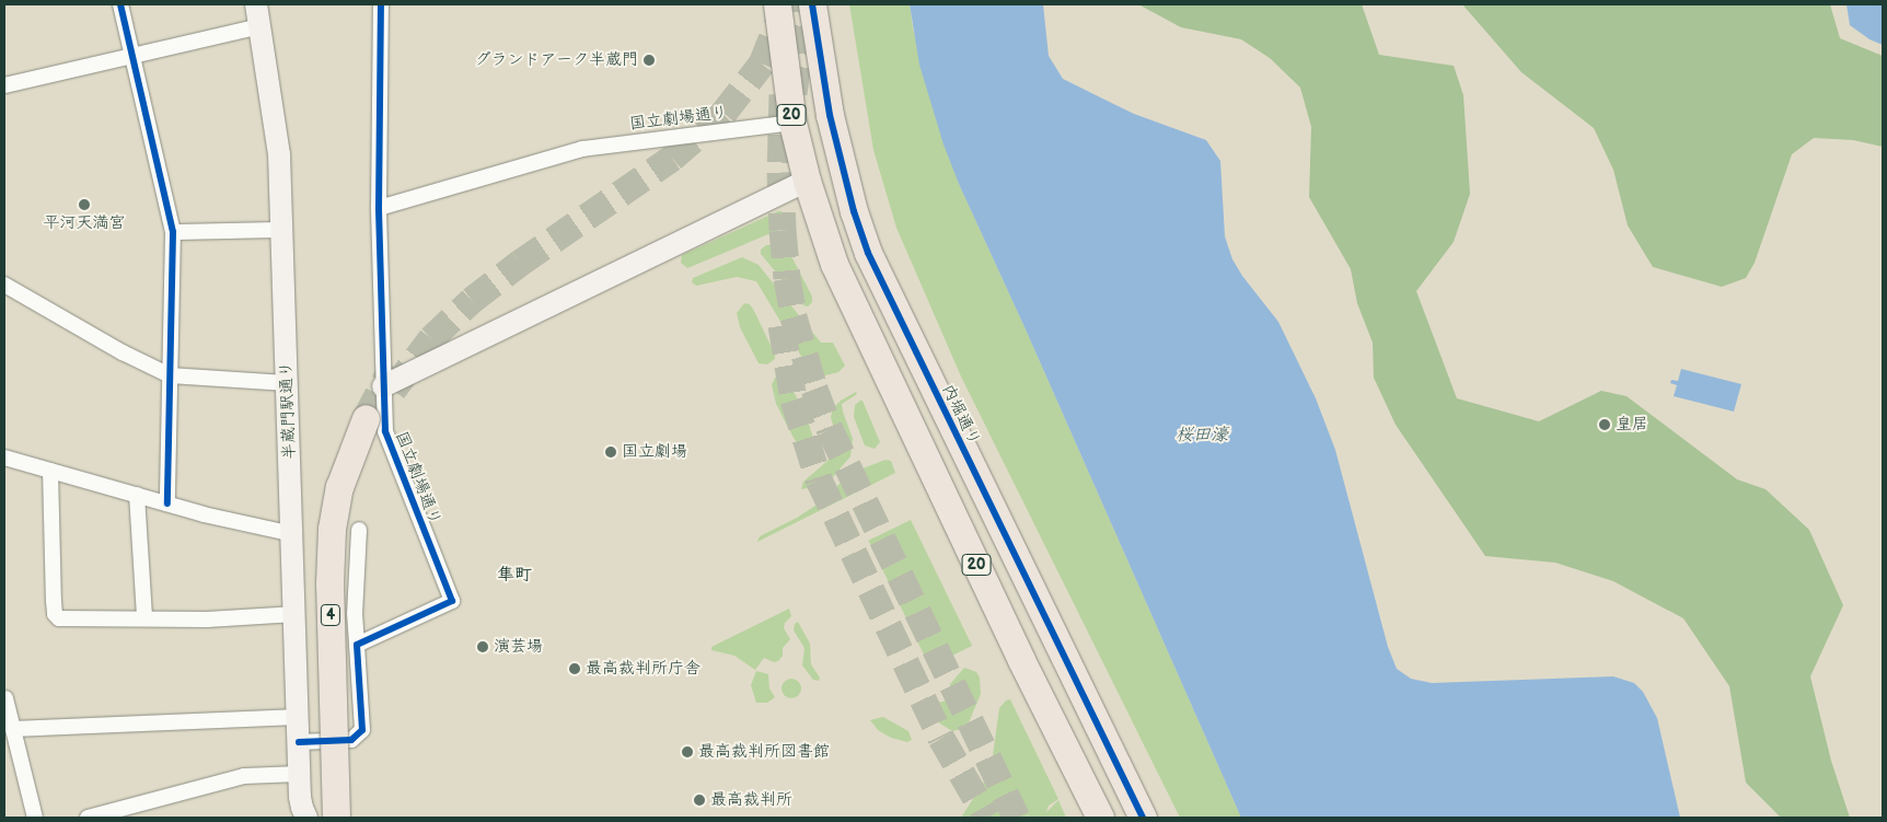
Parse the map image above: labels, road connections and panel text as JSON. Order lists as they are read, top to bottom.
{
  "streets": {
    "highway": ["20", "内堀通り", "4"],
    "street": ["国立劇場通り", "半蔵門駅通り"]
  },
  "crossings": [
    ["20", "国立劇場通り"]
  ],
  "districts": ["隼町"],
  "water": ["桜田濠"],
  "places": [
    "グランドアーク半蔵門",
    "平河天満宮",
    "皇居",
    "国立劇場",
    "演芸場",
    "最高裁判所庁舎",
    "最高裁判所図書館",
    "最高裁判所"
  ]
}
